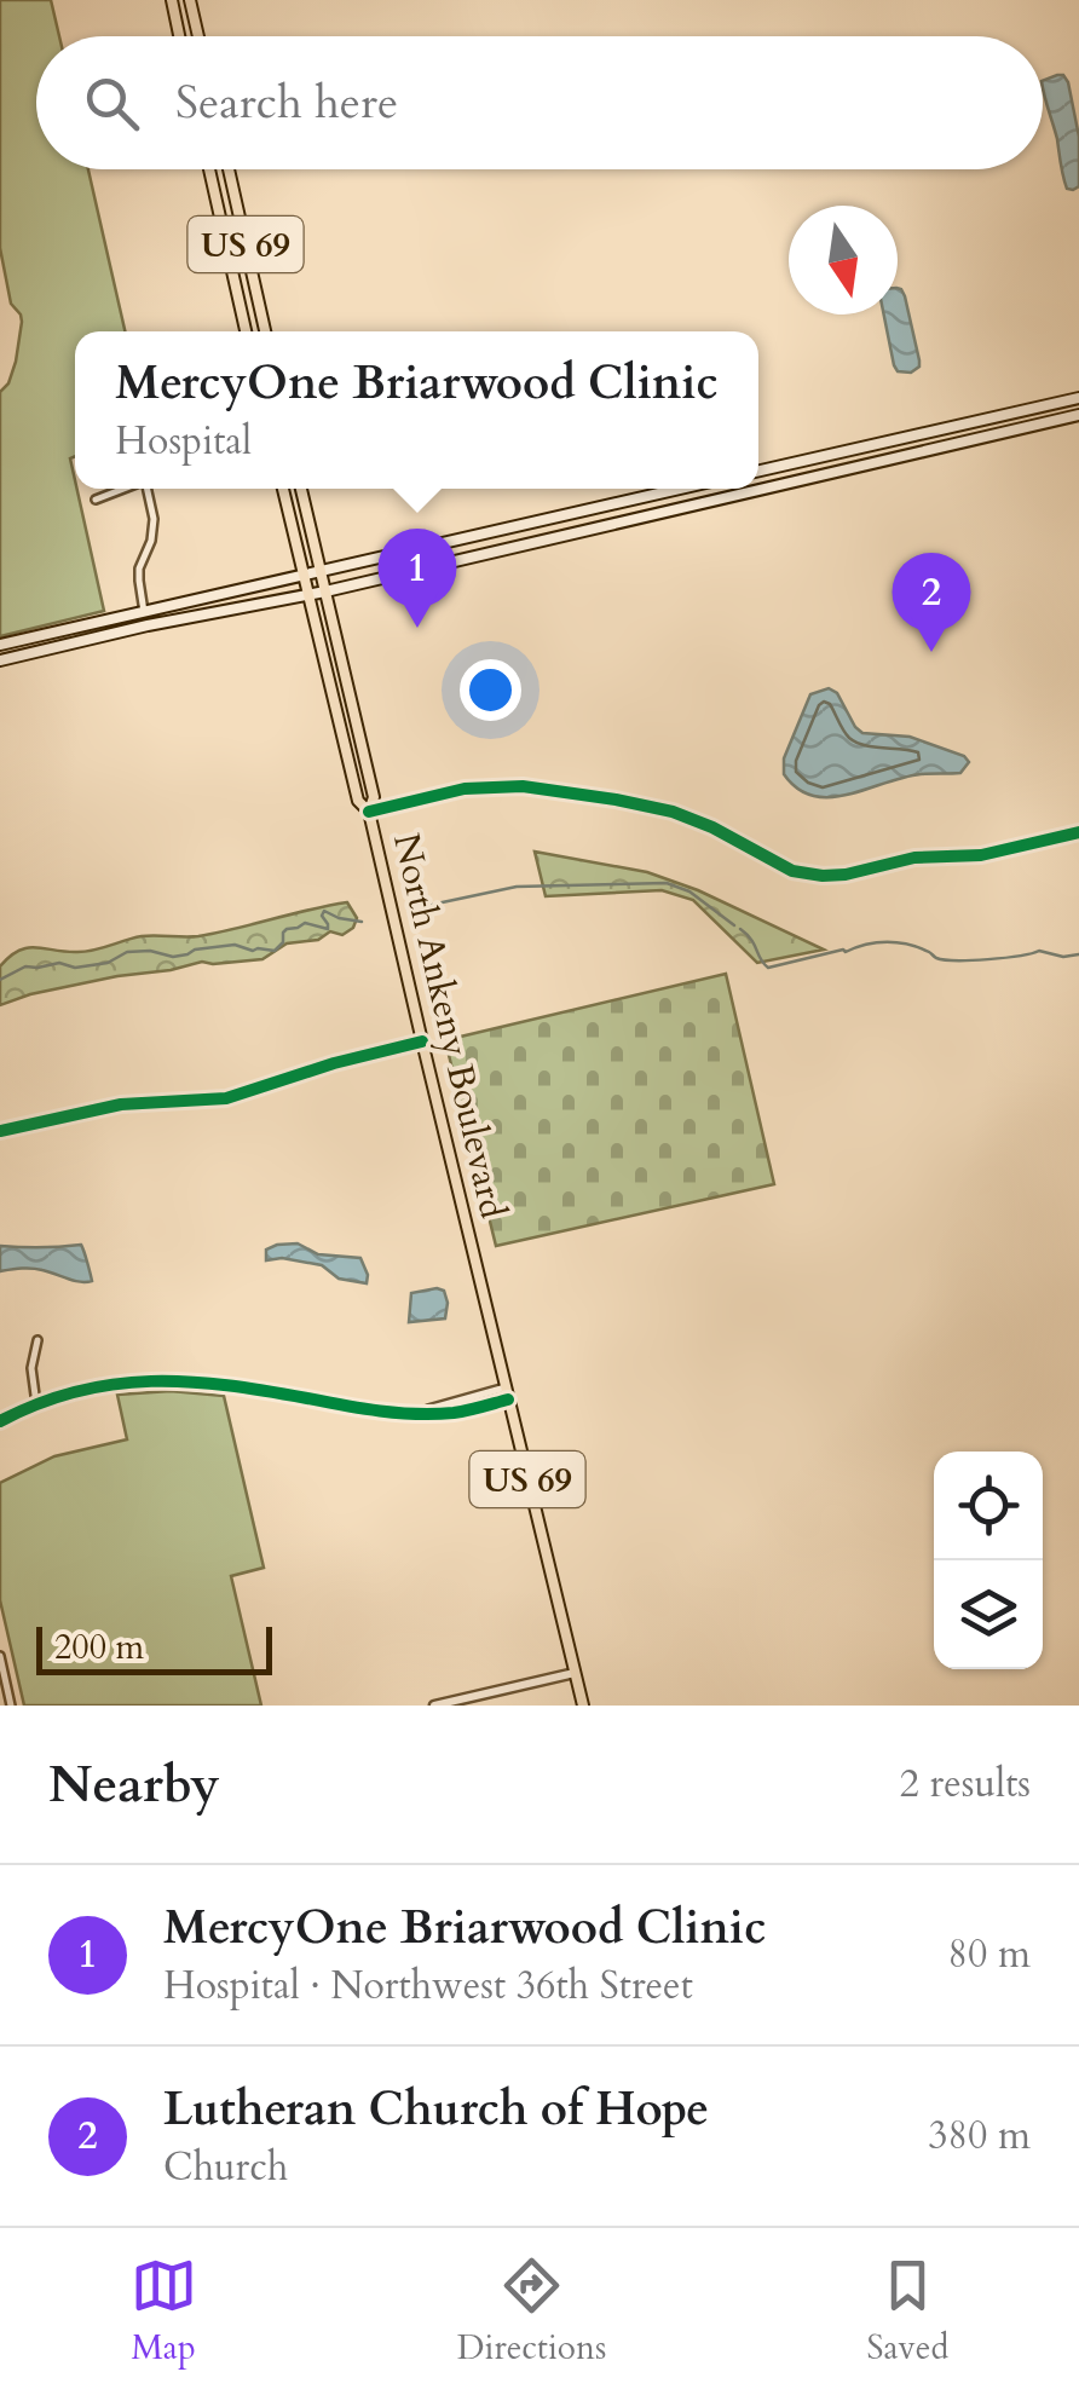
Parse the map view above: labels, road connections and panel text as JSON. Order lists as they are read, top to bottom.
{
  "streets": {
    "main road": ["US 69", "North Ankeny Boulevard"]
  },
  "crossings": [
    ["US 69", "North Ankeny Boulevard"]
  ],
  "scale_bar": "200 m",
  "north": "bottom",
  "page": {
    "search": "Search here",
    "popup": ["MercyOne Briarwood Clinic", "Hospital"],
    "pins": ["1", "2"],
    "scale": "200 m",
    "heading": ["Nearby", "2 results"],
    "list": [
      {
        "mark": "1",
        "name": "MercyOne Briarwood Clinic",
        "note": "Hospital · Northwest 36th Street",
        "value": "80 m"
      },
      {
        "mark": "2",
        "name": "Lutheran Church of Hope",
        "note": "Church",
        "value": "380 m"
      }
    ],
    "nav": ["Map", "Directions", "Saved"]
  }
}
